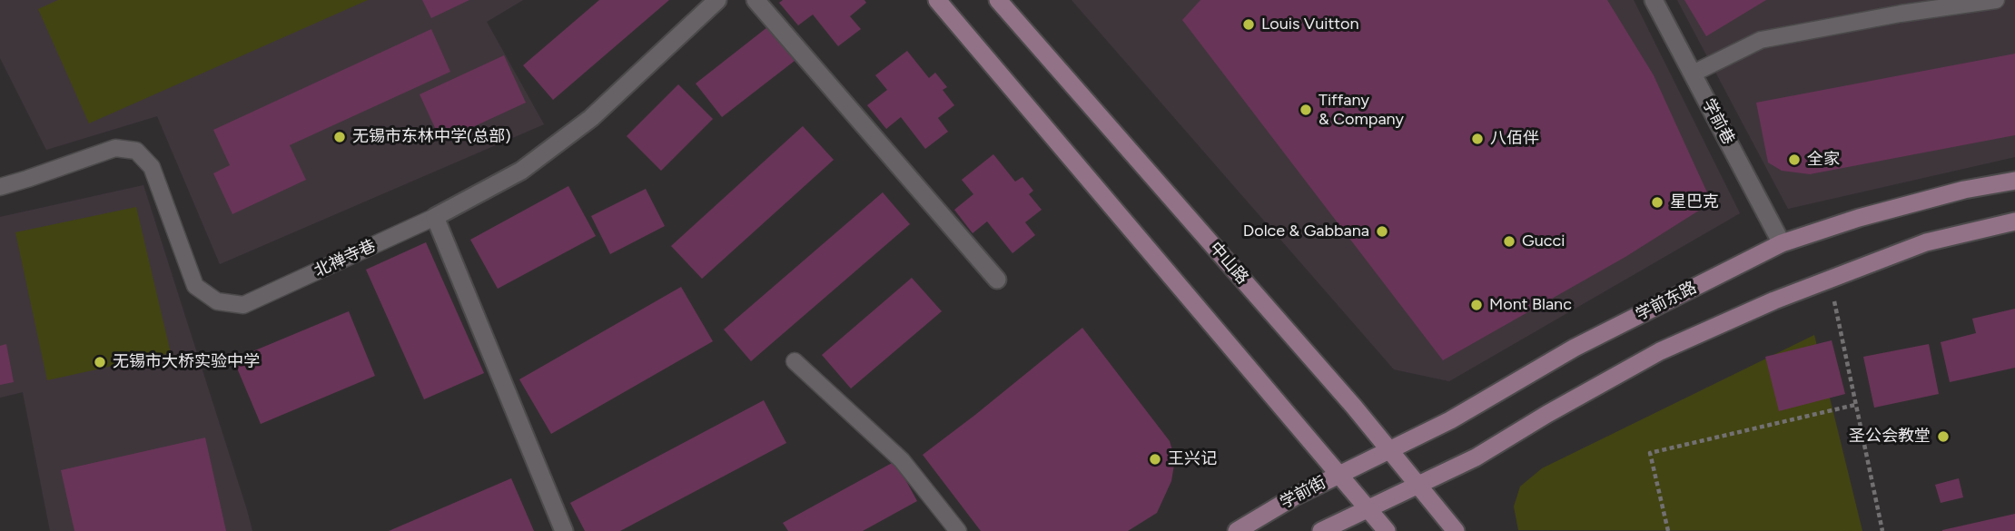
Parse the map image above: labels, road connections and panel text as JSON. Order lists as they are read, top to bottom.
{
  "streets": {
    "main road": ["中山路", "学前东路", "学前街"],
    "street": ["学前巷", "北禅寺巷"]
  },
  "crossings": [
    ["学前巷", "学前东路"],
    ["中山路", "学前东路"],
    ["学前东路", "学前街"]
  ],
  "places": [
    "Louis Vuitton",
    "Tiffany & Company",
    "无锡市东林中学(总部)",
    "八佰伴",
    "全家",
    "星巴克",
    "Dolce & Gabbana",
    "Gucci",
    "Mont Blanc",
    "无锡市大桥实验中学",
    "圣公会教堂",
    "王兴记"
  ]
}
